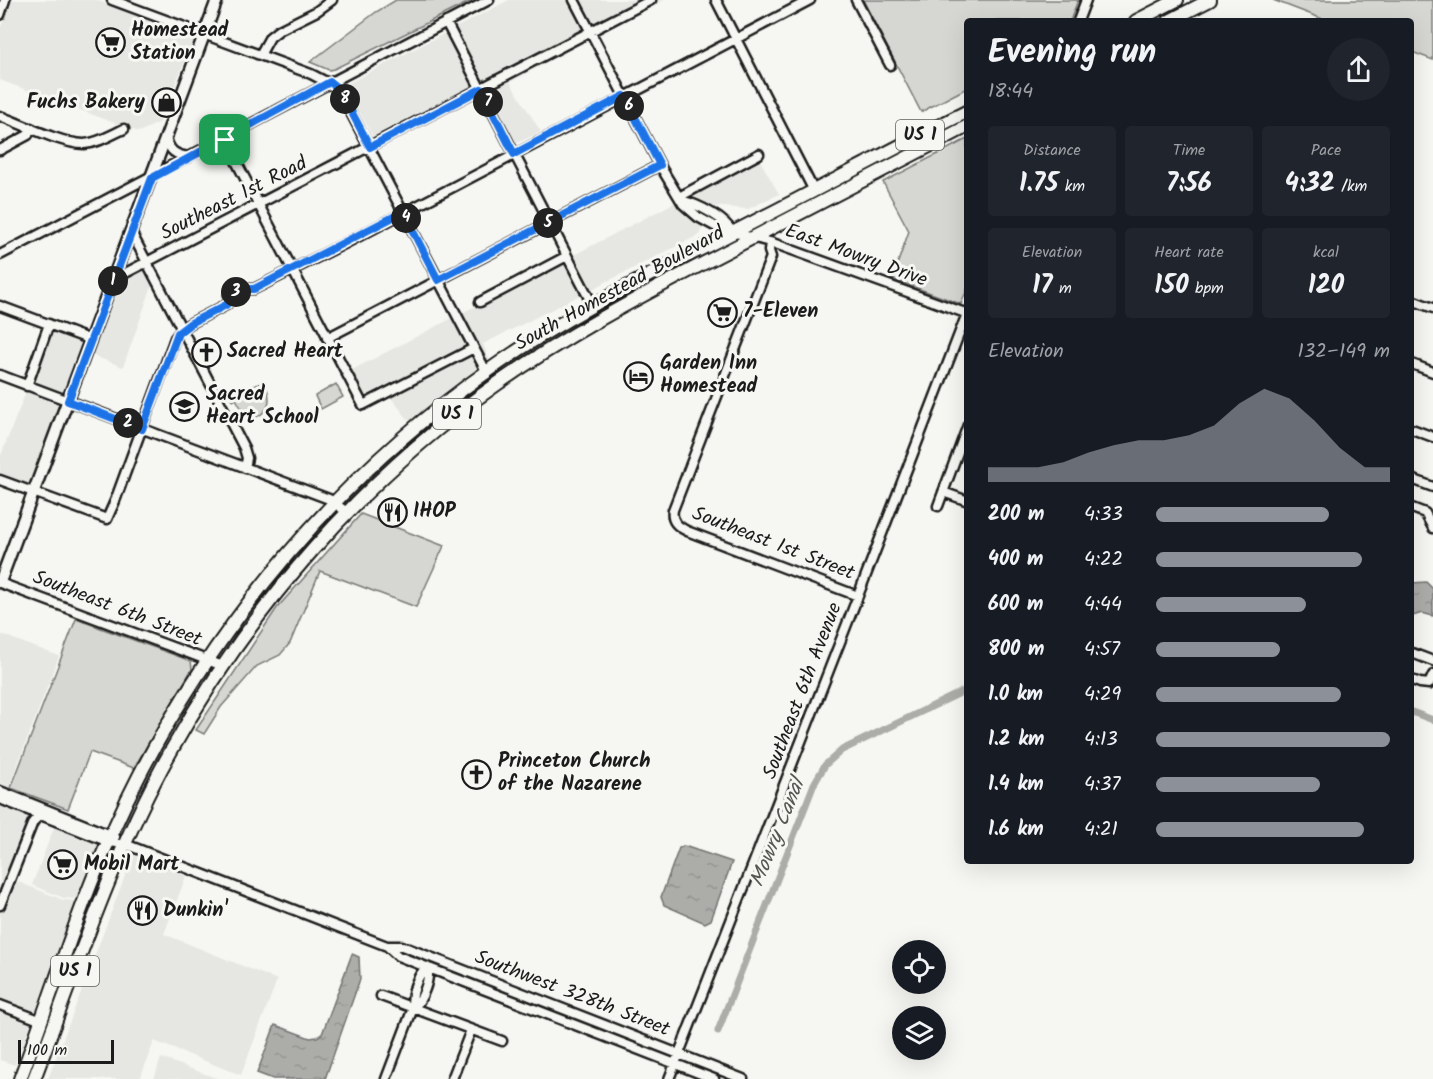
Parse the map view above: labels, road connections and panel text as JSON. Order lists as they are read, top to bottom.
{
  "streets": {
    "highway": ["US 1", "South Homestead Boulevard"],
    "street": [
      "Southeast 1st Road",
      "East Mowry Drive",
      "Southeast 1st Street",
      "Southeast 6th Street",
      "Southeast 6th Avenue",
      "Southwest 328th Street"
    ]
  },
  "crossings": [
    ["US 1", "East Mowry Drive"],
    ["US 1", "South Homestead Boulevard"],
    ["US 1", "Southwest 328th Street"],
    ["East Mowry Drive", "South Homestead Boulevard"],
    ["South Homestead Boulevard", "Southeast 6th Street"],
    ["South Homestead Boulevard", "Southwest 328th Street"],
    ["Southeast 1st Street", "Southeast 6th Avenue"],
    ["Southeast 6th Avenue", "Southwest 328th Street"]
  ],
  "water": ["Mowry Canal"],
  "places": {
    "supermarket": ["Homestead Station", "7-Eleven", "Mobil Mart"],
    "shop": ["Fuchs Bakery"],
    "church": ["Sacred Heart", "Princeton Church of the Nazarene"],
    "hotel": ["Garden Inn Homestead"],
    "school or university": ["Sacred Heart School"],
    "restaurant": ["IHOP", "Dunkin'"]
  },
  "scale_bar": "100 m",
  "page": {
    "heading": ["Evening run", "18:44"],
    "pins": [
      "8",
      "7",
      "6",
      "4",
      "5",
      "1",
      "3",
      "2"
    ],
    "stats": [
      ["Distance", "1.75 km"],
      ["Time", "7:56"],
      ["Pace", "4:32 /km"],
      ["Elevation", "17 m"],
      ["Heart rate", "150 bpm"],
      ["kcal", "120"]
    ],
    "chart": ["Elevation", "132–149 m"],
    "list": [
      {
        "name": "200 m",
        "note": "4:33"
      },
      {
        "name": "400 m",
        "note": "4:22"
      },
      {
        "name": "600 m",
        "note": "4:44"
      },
      {
        "name": "800 m",
        "note": "4:57"
      },
      {
        "name": "1.0 km",
        "note": "4:29"
      },
      {
        "name": "1.2 km",
        "note": "4:13"
      },
      {
        "name": "1.4 km",
        "note": "4:37"
      },
      {
        "name": "1.6 km",
        "note": "4:21"
      }
    ],
    "scale": "100 m"
  }
}
